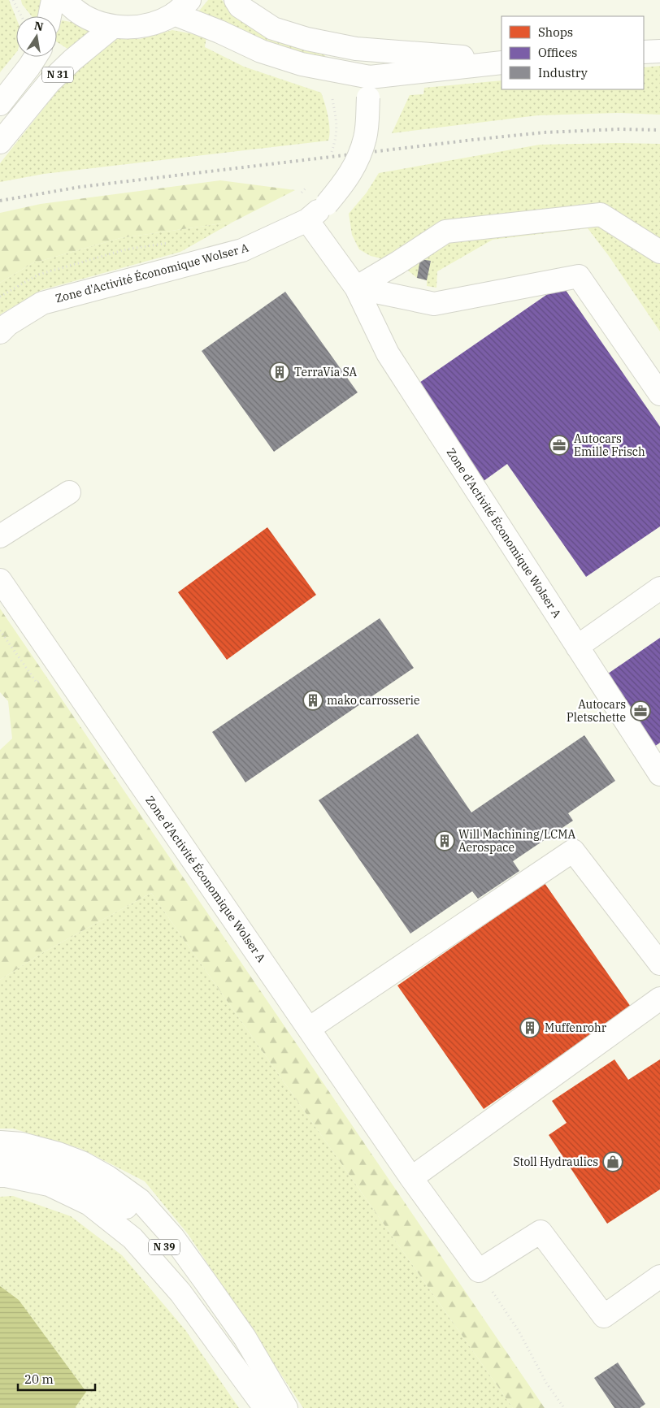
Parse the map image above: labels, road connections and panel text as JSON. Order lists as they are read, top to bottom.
{
  "streets": {
    "main road": ["N 31", "Zone d'Activité Économique Wolser A", "N 39"]
  },
  "places": {
    "building": [
      "TerraVia SA",
      "mako carrosserie",
      "Will Machining/LCMA Aerospace",
      "Muffenrohr"
    ],
    "office": ["Autocars Emille Frisch", "Autocars Pletschette"],
    "shop": ["Stoll Hydraulics"]
  },
  "legend": ["Shops", "Offices", "Industry"],
  "scale_bar": "20 m",
  "north": "top"
}
